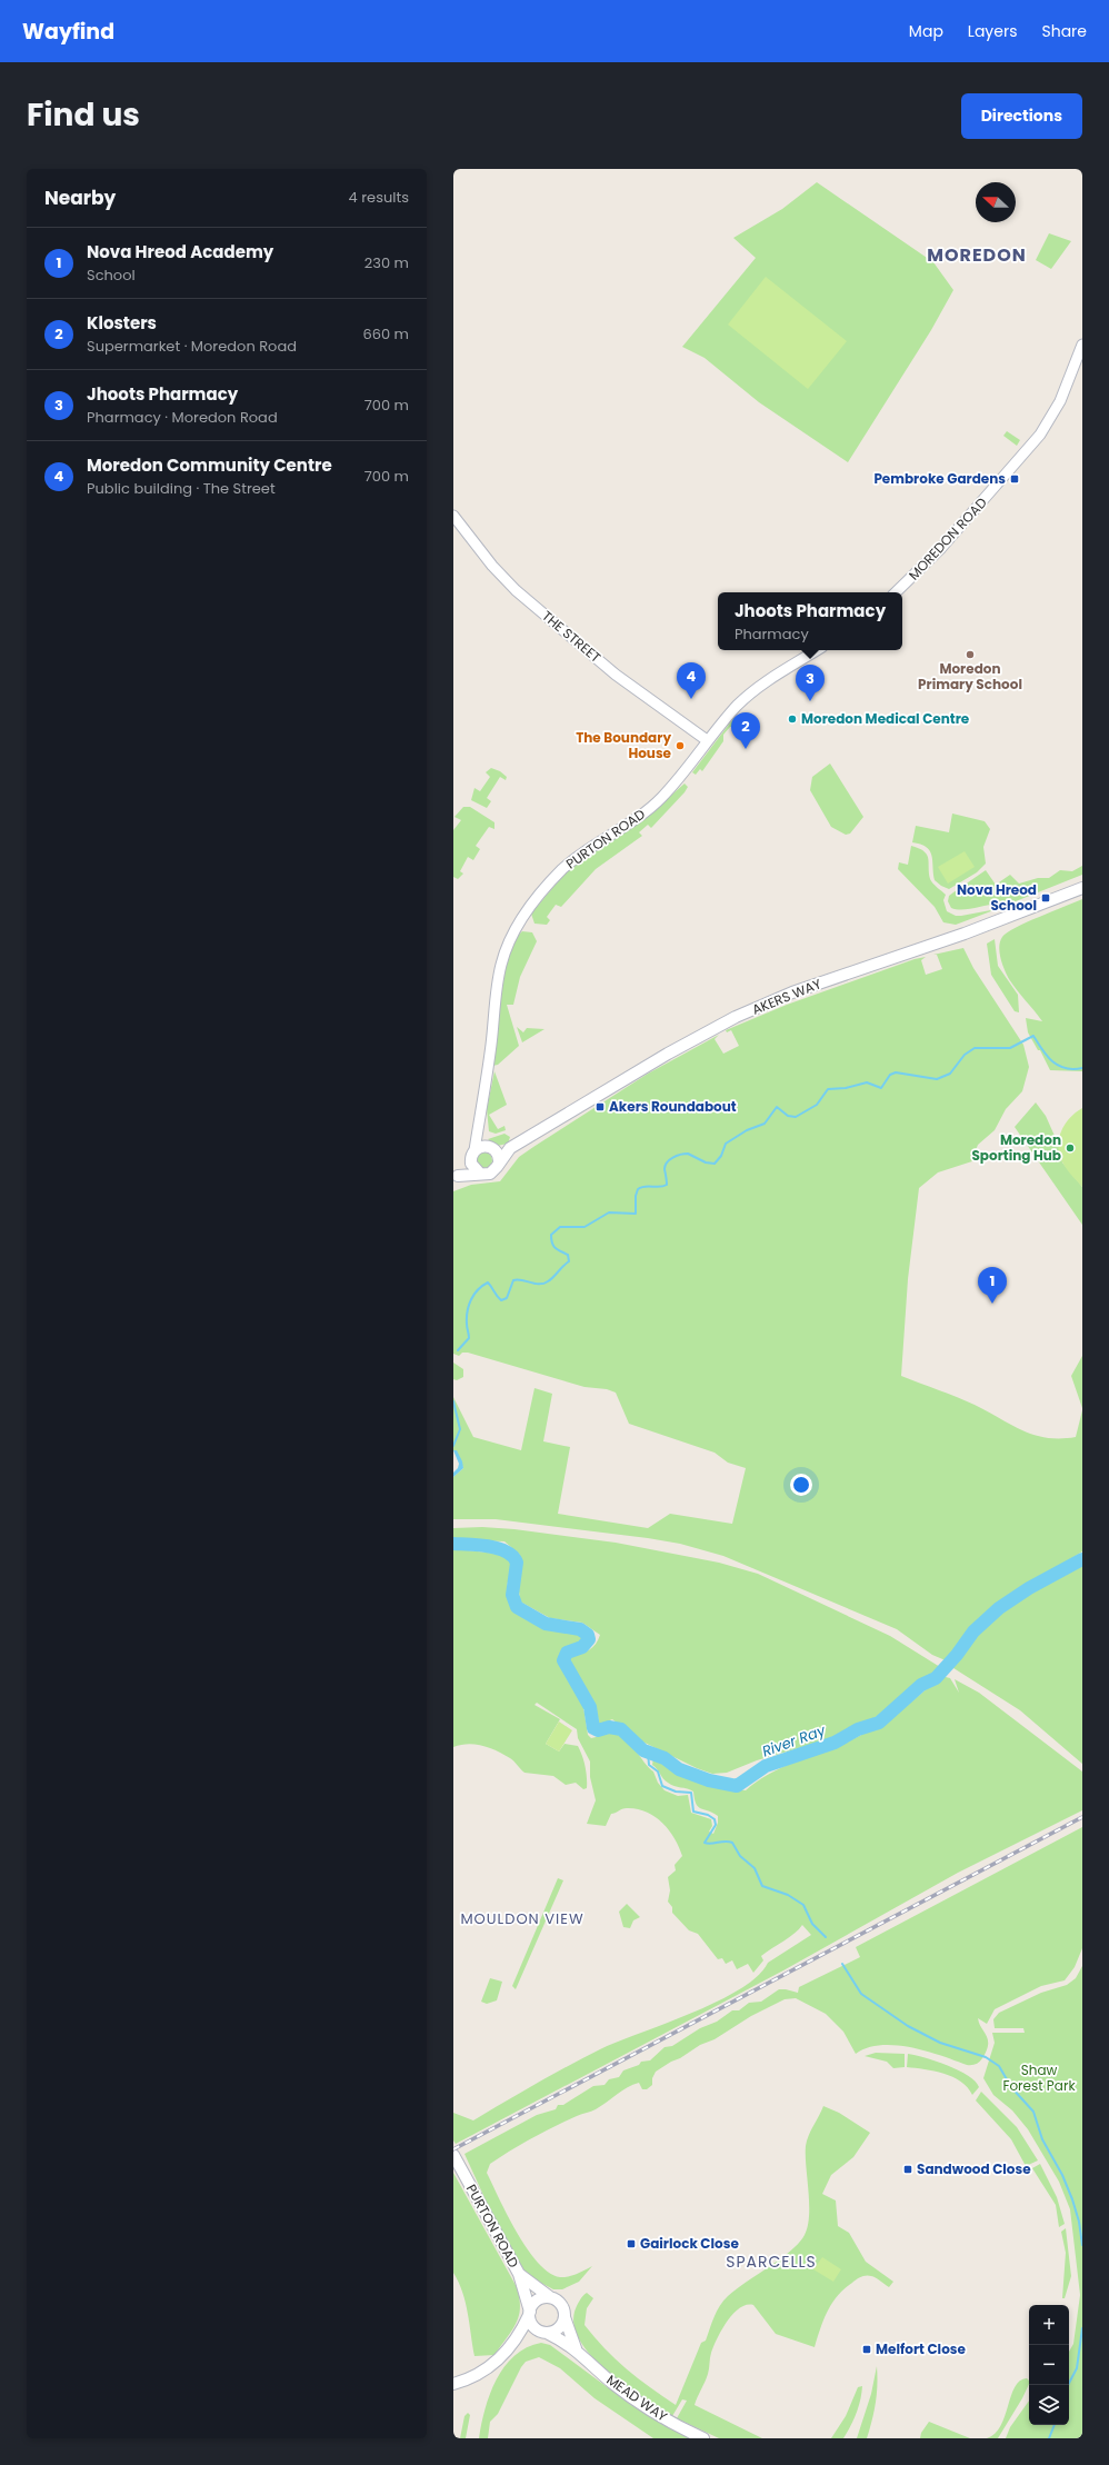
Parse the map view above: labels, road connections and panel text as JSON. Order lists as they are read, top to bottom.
{
  "streets": {
    "main road": ["PURTON ROAD", "AKERS WAY", "MEAD WAY"],
    "street": ["MOREDON ROAD", "THE STREET"]
  },
  "crossings": [
    ["THE STREET", "PURTON ROAD"],
    ["PURTON ROAD", "AKERS WAY"],
    ["PURTON ROAD", "MEAD WAY"]
  ],
  "districts": ["MOREDON", "MOULDON VIEW", "SPARCELLS"],
  "water": ["River Ray"],
  "parks": ["Shaw Forest Park"],
  "places": {
    "transit": [
      "Pembroke Gardens",
      "Nova Hreod School",
      "Akers Roundabout",
      "Sandwood Close",
      "Gairlock Close",
      "Melfort Close"
    ],
    "other": [
      "Moredon Primary School",
      "Moredon Medical Centre",
      "The Boundary House",
      "Moredon Sporting Hub"
    ]
  },
  "north": "left",
  "page": {
    "header": "Wayfind",
    "nav": ["Map", "Layers", "Share"],
    "title": "Find us",
    "buttons": "Directions",
    "heading": ["Nearby", "4 results"],
    "list": [
      {
        "mark": "1",
        "name": "Nova Hreod Academy",
        "note": "School",
        "value": "230 m"
      },
      {
        "mark": "2",
        "name": "Klosters",
        "note": "Supermarket · Moredon Road",
        "value": "660 m"
      },
      {
        "mark": "3",
        "name": "Jhoots Pharmacy",
        "note": "Pharmacy · Moredon Road",
        "value": "700 m"
      },
      {
        "mark": "4",
        "name": "Moredon Community Centre",
        "note": "Public building · The Street",
        "value": "700 m"
      }
    ],
    "popup": ["Jhoots Pharmacy", "Pharmacy"],
    "pins": [
      "4",
      "3",
      "2",
      "1"
    ],
    "map_buttons": ["+", "−"]
  }
}
